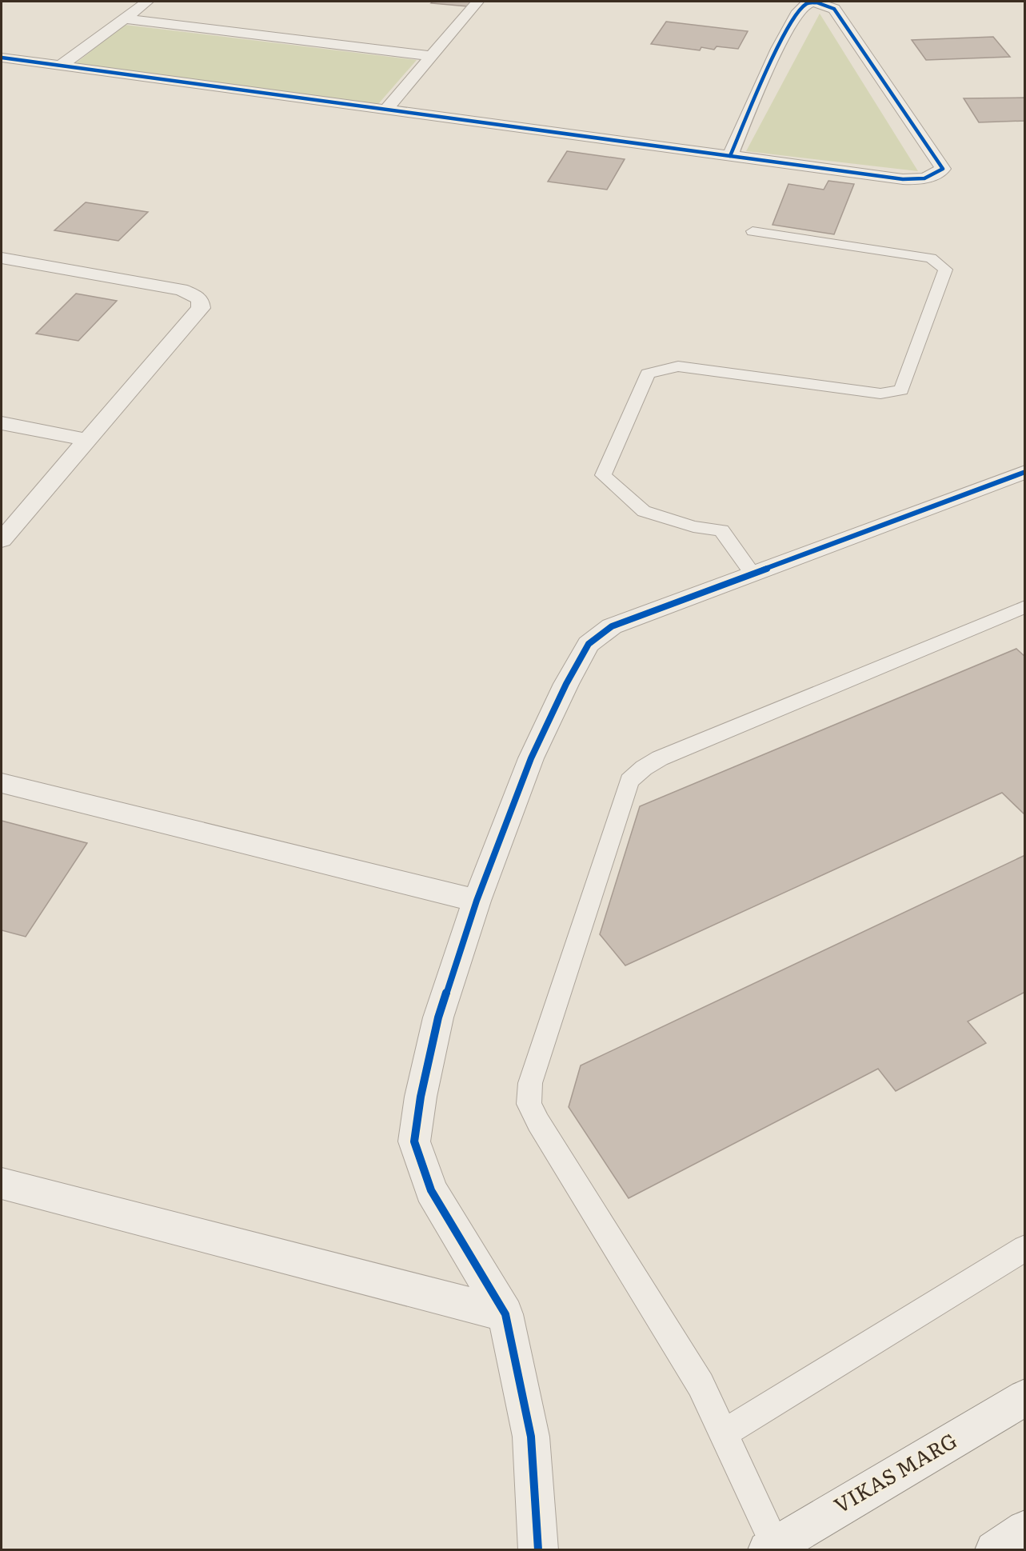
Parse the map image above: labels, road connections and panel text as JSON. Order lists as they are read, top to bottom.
{
  "streets": {
    "street": ["VIKAS MARG"]
  }
}
